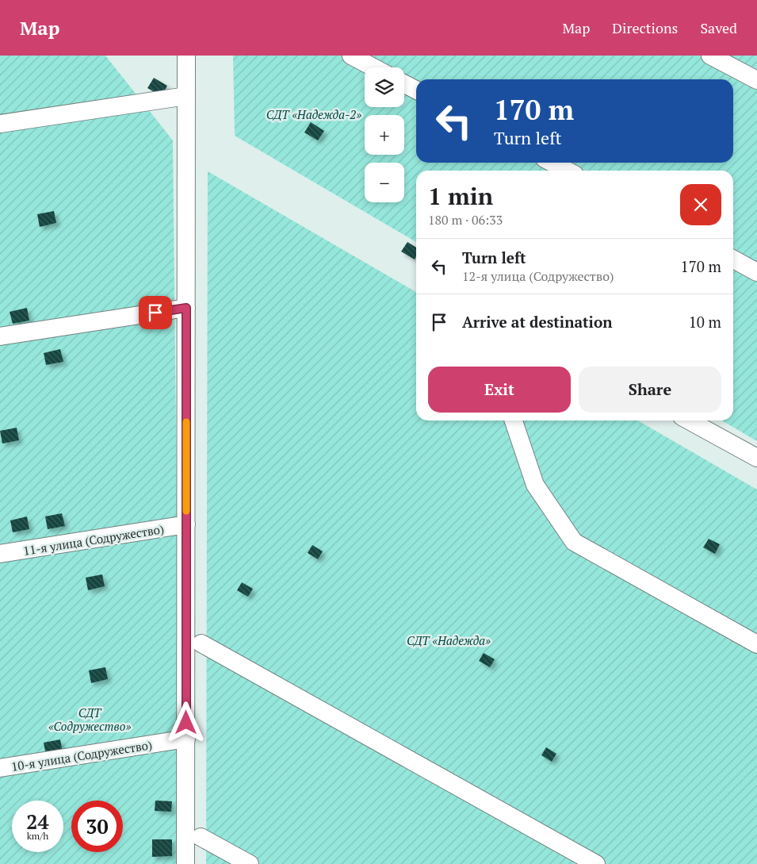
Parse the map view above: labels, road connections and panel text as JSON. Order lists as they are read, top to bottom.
{
  "streets": {
    "street": ["11-я улица (Содружество)", "10-я улица (Содружество)"]
  },
  "parks": ["СДТ «Надежда-2»", "СДТ «Надежда»", "СДТ «Содружество»"],
  "page": {
    "header": "Map",
    "nav": ["Map", "Directions", "Saved"],
    "map_buttons": ["+", "−"],
    "turn": ["170 m", "Turn left"],
    "heading": ["1 min", "180 m · 06:33"],
    "list": [
      {
        "name": "Turn left",
        "note": "12-я улица (Содружество)",
        "value": "170 m"
      },
      {
        "name": "Arrive at destination",
        "value": "10 m"
      }
    ],
    "buttons": ["Exit", "Share"],
    "speed": "24 km/h",
    "limit": "30"
  }
}
